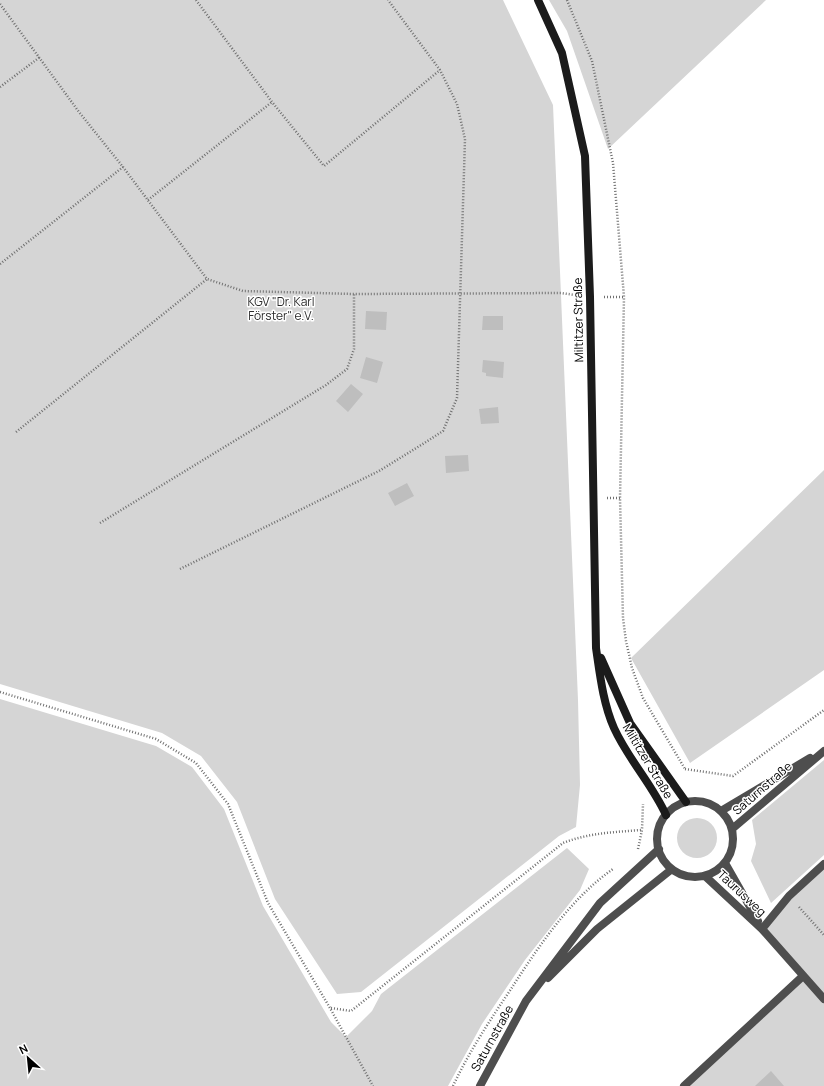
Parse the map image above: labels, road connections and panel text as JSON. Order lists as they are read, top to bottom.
{
  "streets": {
    "street": ["Miltitzer Straße", "Saturnstraße", "Taurusweg"]
  },
  "crossings": [
    ["Miltitzer Straße", "Saturnstraße"],
    ["Miltitzer Straße", "Taurusweg"],
    ["Saturnstraße", "Taurusweg"]
  ],
  "parks": ["KGV \"Dr. Karl Förster\" e.V."],
  "north": "top left"
}
